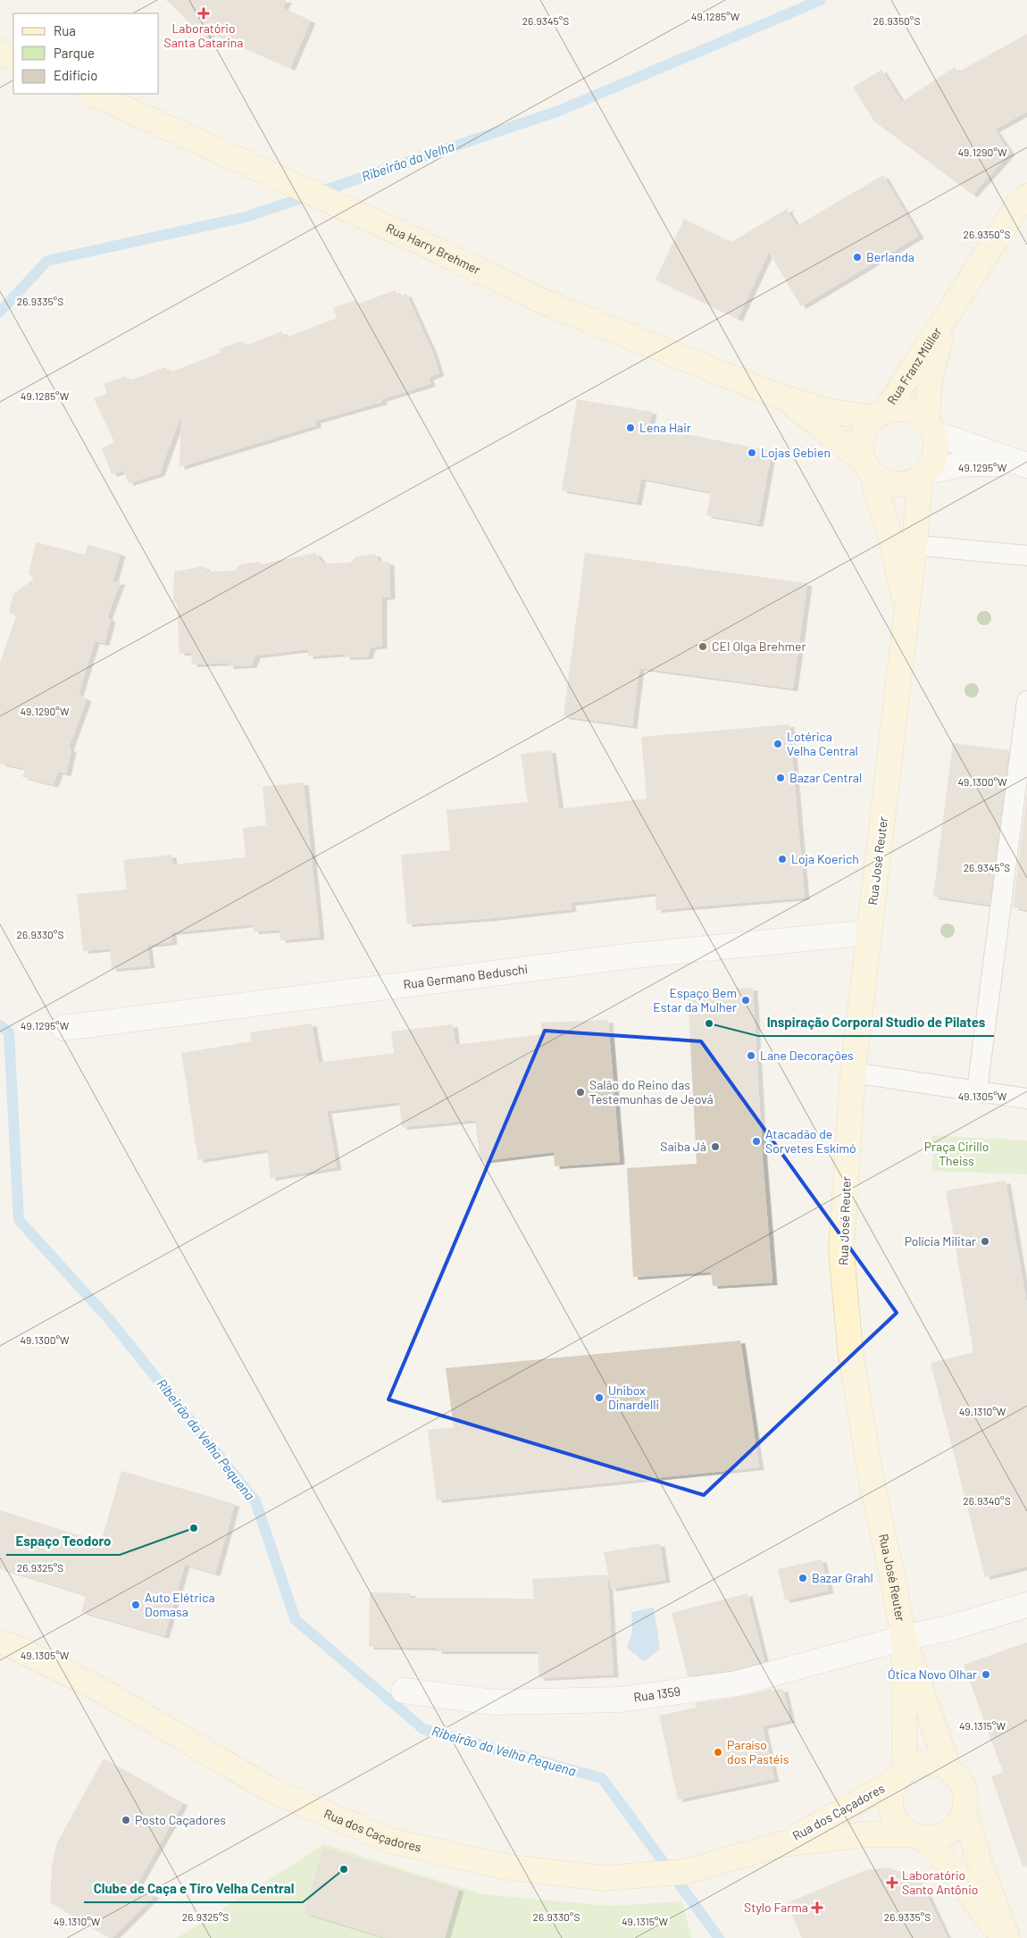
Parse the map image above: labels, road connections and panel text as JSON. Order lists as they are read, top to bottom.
{
  "streets": {
    "main road": [
      "Rua Harry Brehmer",
      "Rua Franz Müller",
      "Rua José Reuter",
      "Rua dos Caçadores"
    ],
    "street": ["Rua Germano Beduschi", "Rua 1359"]
  },
  "crossings": [
    ["Rua Harry Brehmer", "Rua Franz Müller"],
    ["Rua Harry Brehmer", "Rua José Reuter"],
    ["Rua Franz Müller", "Rua José Reuter"],
    ["Rua José Reuter", "Rua Germano Beduschi"],
    ["Rua José Reuter", "Rua 1359"],
    ["Rua José Reuter", "Rua dos Caçadores"]
  ],
  "water": ["Ribeirão da Velha", "Ribeirão da Velha Pequena"],
  "parks": ["Praça Cirillo Theiss"],
  "places": {
    "health": ["Laboratório Santa Catarina", "Laboratório Santo Antônio", "Stylo Farma"],
    "other": [
      "Berlanda",
      "Lena Hair",
      "Lojas Gebien",
      "CEI Olga Brehmer",
      "Lotérica Velha Central",
      "Bazar Central",
      "Loja Koerich",
      "Espaço Bem Estar da Mulher",
      "Inspiração Corporal Studio de Pilates",
      "Lane Decorações",
      "Salão do Reino das Testemunhas de Jeová",
      "Atacadão de Sorvetes Eskimó",
      "Saiba Já",
      "Polícia Militar",
      "Unibox Dinardelli",
      "Espaço Teodoro",
      "Bazar Grahl",
      "Auto Elétrica Domasa",
      "Ótica Novo Olhar",
      "Paraíso dos Pastéis",
      "Posto Caçadores",
      "Clube de Caça e Tiro Velha Central"
    ]
  },
  "legend": ["Rua", "Parque", "Edifício"],
  "coordinates": [
    "49.1285°W",
    "26.9345°S",
    "26.9350°S",
    "49.1290°W",
    "26.9335°S",
    "49.1295°W",
    "49.1300°W",
    "26.9330°S",
    "49.1305°W",
    "49.1310°W",
    "26.9340°S",
    "26.9325°S",
    "49.1315°W"
  ]
}
